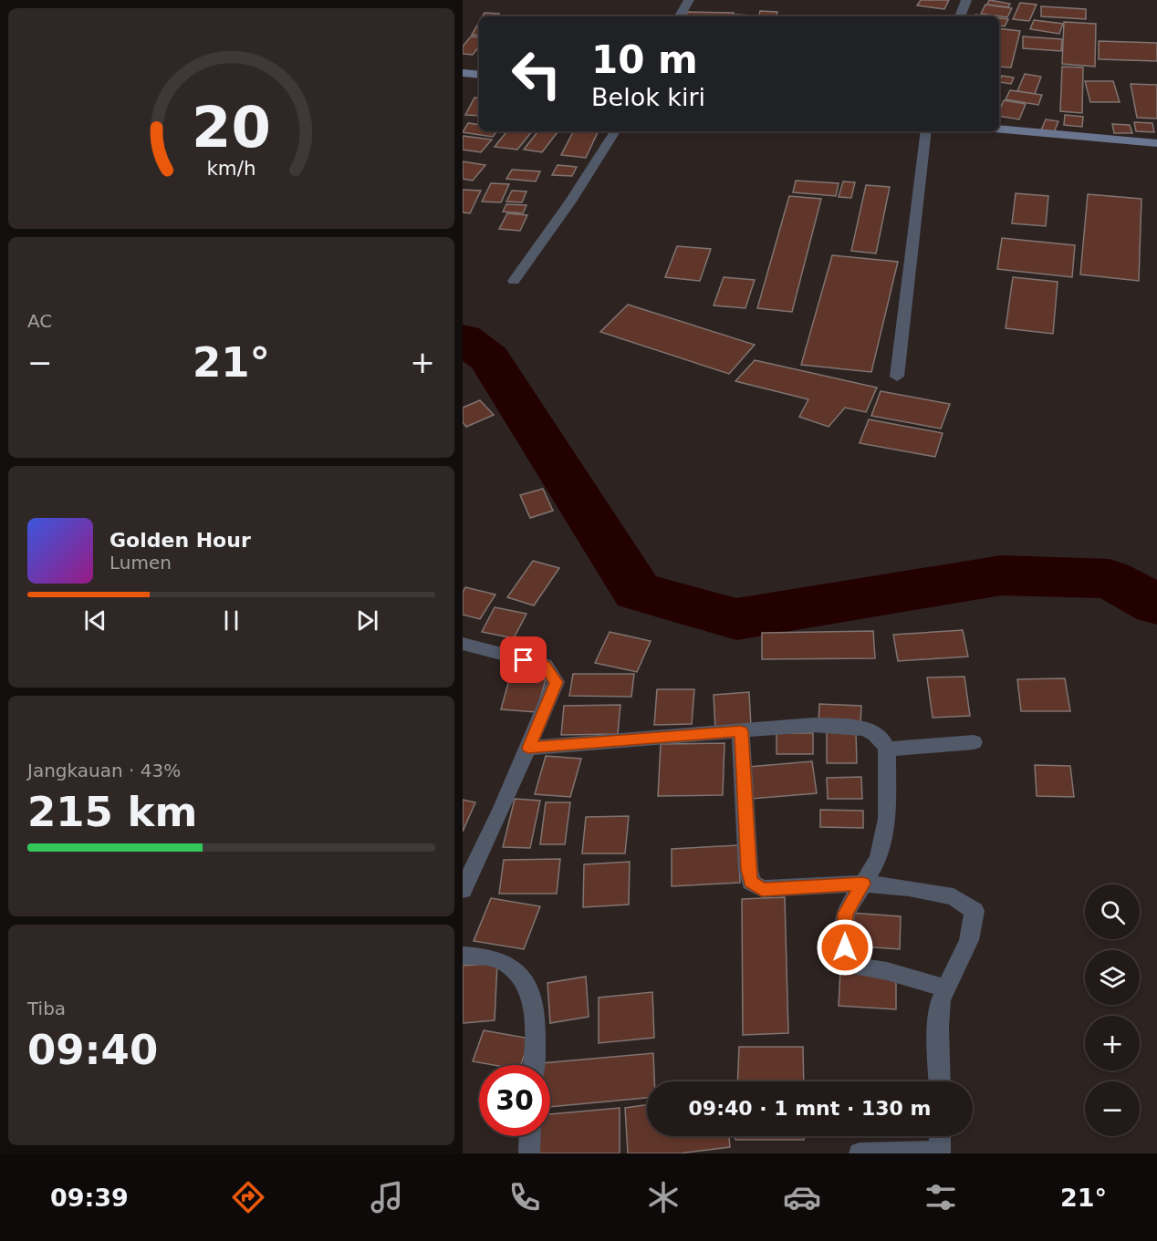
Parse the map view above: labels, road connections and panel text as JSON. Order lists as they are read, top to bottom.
{
  "page": {
    "turn": ["10 m", "Belok kiri"],
    "tile": [
      "AC",
      ["Jangkauan · 43%", "215 km"],
      ["Tiba", "09:40"]
    ],
    "heat": ["−", "21°", "+"],
    "song": ["Golden Hour", "Lumen"],
    "map_buttons": ["+", "−"],
    "limit": "30",
    "trip": "09:40 · 1 mnt · 130 m",
    "tabs": ["09:39", "21°"],
    "gauge": ["20", "km/h"]
  }
}
